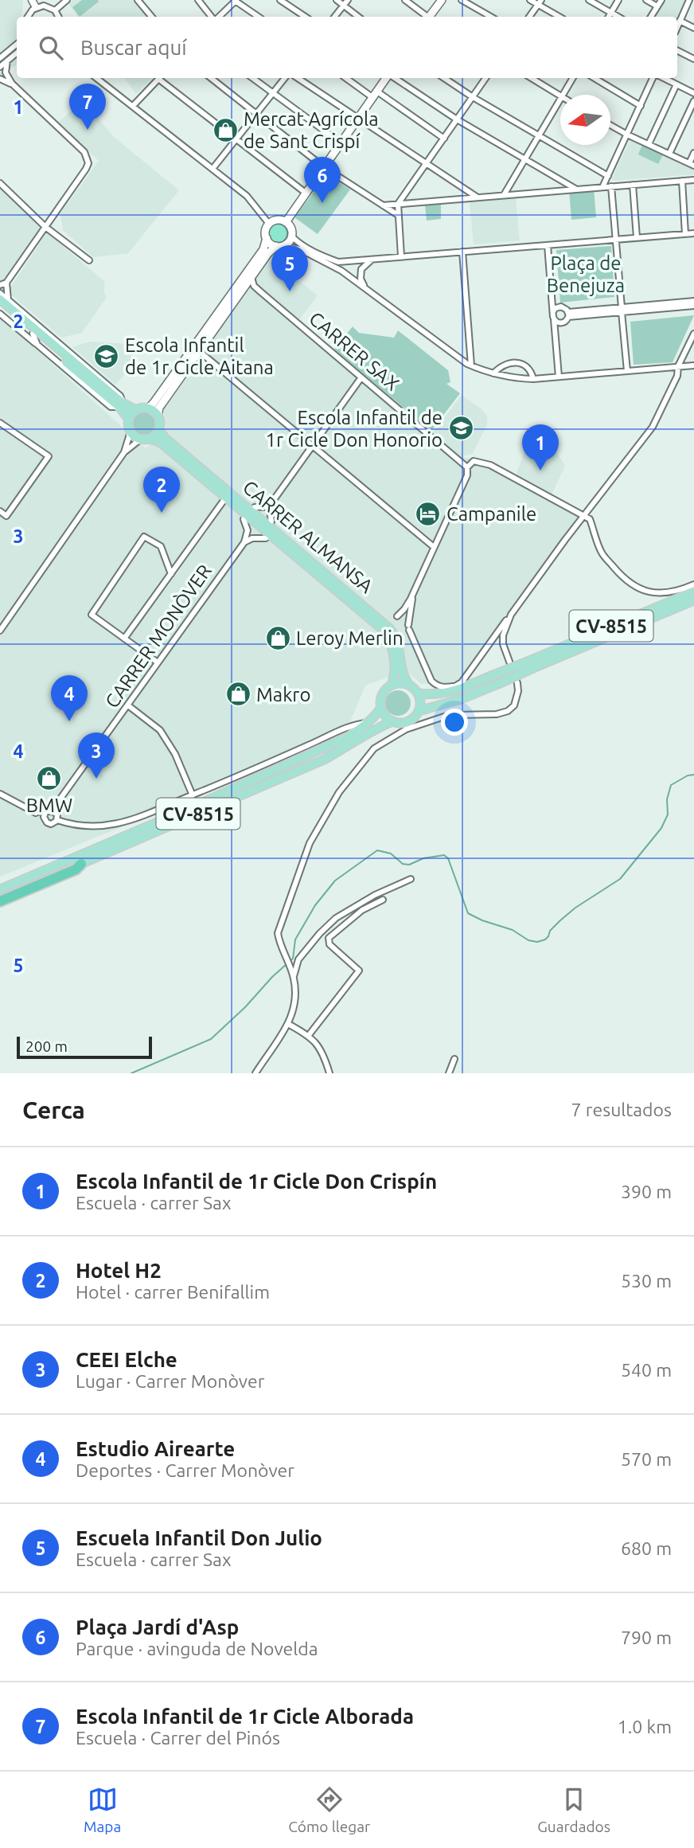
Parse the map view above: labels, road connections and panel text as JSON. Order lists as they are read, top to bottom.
{
  "streets": {
    "main road": ["CARRER ALMANSA", "CV-8515"],
    "street": ["CARRER SAX", "CARRER MONÒVER"]
  },
  "crossings": [
    ["CARRER ALMANSA", "CV-8515"]
  ],
  "parks": ["Plaça de Benejuza"],
  "places": {
    "shop": [
      "Mercat Agrícola de Sant Crispí",
      "Leroy Merlin",
      "Makro",
      "BMW"
    ],
    "school or university": ["Escola Infantil de 1r Cicle Aitana", "Escola Infantil de 1r Cicle Don Honorio"],
    "hotel": ["Campanile"]
  },
  "scale_bar": "200 m",
  "north": "left",
  "page": {
    "search": "Buscar aquí",
    "pins": [
      "7",
      "6",
      "5",
      "1",
      "2",
      "4",
      "3"
    ],
    "scale": "200 m",
    "heading": ["Cerca", "7 resultados"],
    "list": [
      {
        "mark": "1",
        "name": "Escola Infantil de 1r Cicle Don Crispín",
        "note": "Escuela · carrer Sax",
        "value": "390 m"
      },
      {
        "mark": "2",
        "name": "Hotel H2",
        "note": "Hotel · carrer Benifallim",
        "value": "530 m"
      },
      {
        "mark": "3",
        "name": "CEEI Elche",
        "note": "Lugar · Carrer Monòver",
        "value": "540 m"
      },
      {
        "mark": "4",
        "name": "Estudio Airearte",
        "note": "Deportes · Carrer Monòver",
        "value": "570 m"
      },
      {
        "mark": "5",
        "name": "Escuela Infantil Don Julio",
        "note": "Escuela · carrer Sax",
        "value": "680 m"
      },
      {
        "mark": "6",
        "name": "Plaça Jardí d'Asp",
        "note": "Parque · avinguda de Novelda",
        "value": "790 m"
      },
      {
        "mark": "7",
        "name": "Escola Infantil de 1r Cicle Alborada",
        "note": "Escuela · Carrer del Pinós",
        "value": "1.0 km"
      }
    ],
    "nav": ["Mapa", "Cómo llegar", "Guardados"]
  },
  "grid": {
    "rows": [
      "1",
      "2",
      "3",
      "4",
      "5"
    ]
  }
}
